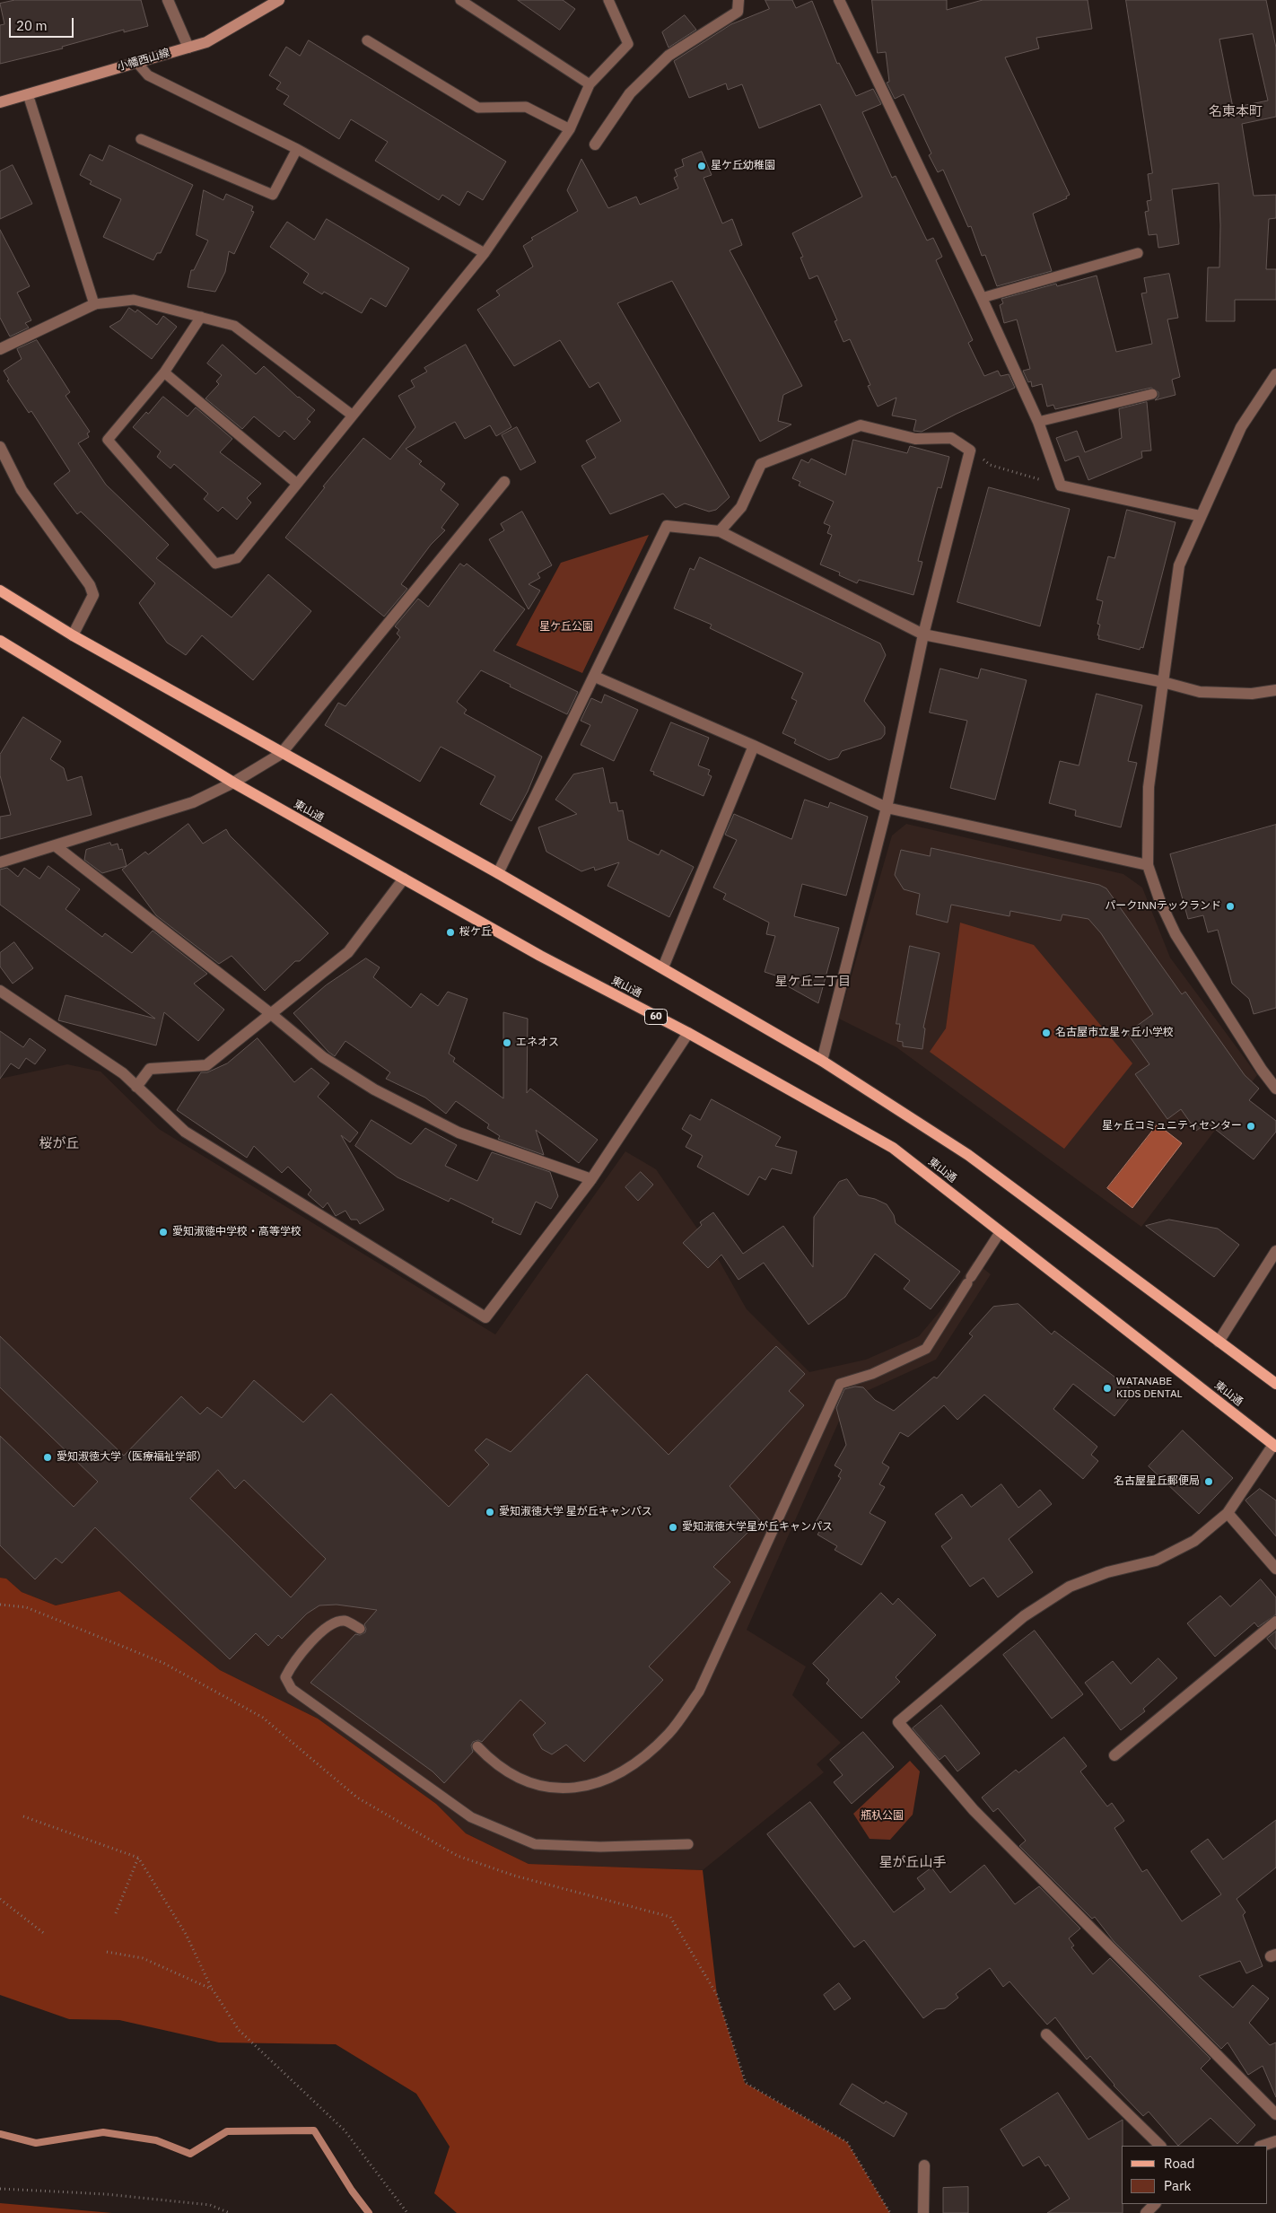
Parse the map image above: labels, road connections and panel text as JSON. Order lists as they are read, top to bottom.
{
  "streets": {
    "main road": ["東山通", "60"],
    "street": ["小幡西山線"]
  },
  "districts": [
    "名東本町",
    "星ケ丘二丁目",
    "桜が丘",
    "星が丘山手"
  ],
  "parks": ["星ケ丘公園", "瓶杁公園"],
  "places": [
    "星ケ丘幼稚園",
    "パークINNテックランド",
    "桜ケ丘",
    "名古屋市立星ヶ丘小学校",
    "エネオス",
    "星ヶ丘コミュニティセンター",
    "愛知淑徳中学校・高等学校",
    "WATANABE KIDS DENTAL",
    "愛知淑徳大学（医療福祉学部）",
    "名古屋星丘郵便局",
    "愛知淑徳大学 星が丘キャンパス",
    "愛知淑徳大学星が丘キャンパス"
  ],
  "legend": ["Road", "Park"],
  "scale_bar": "20 m"
}
